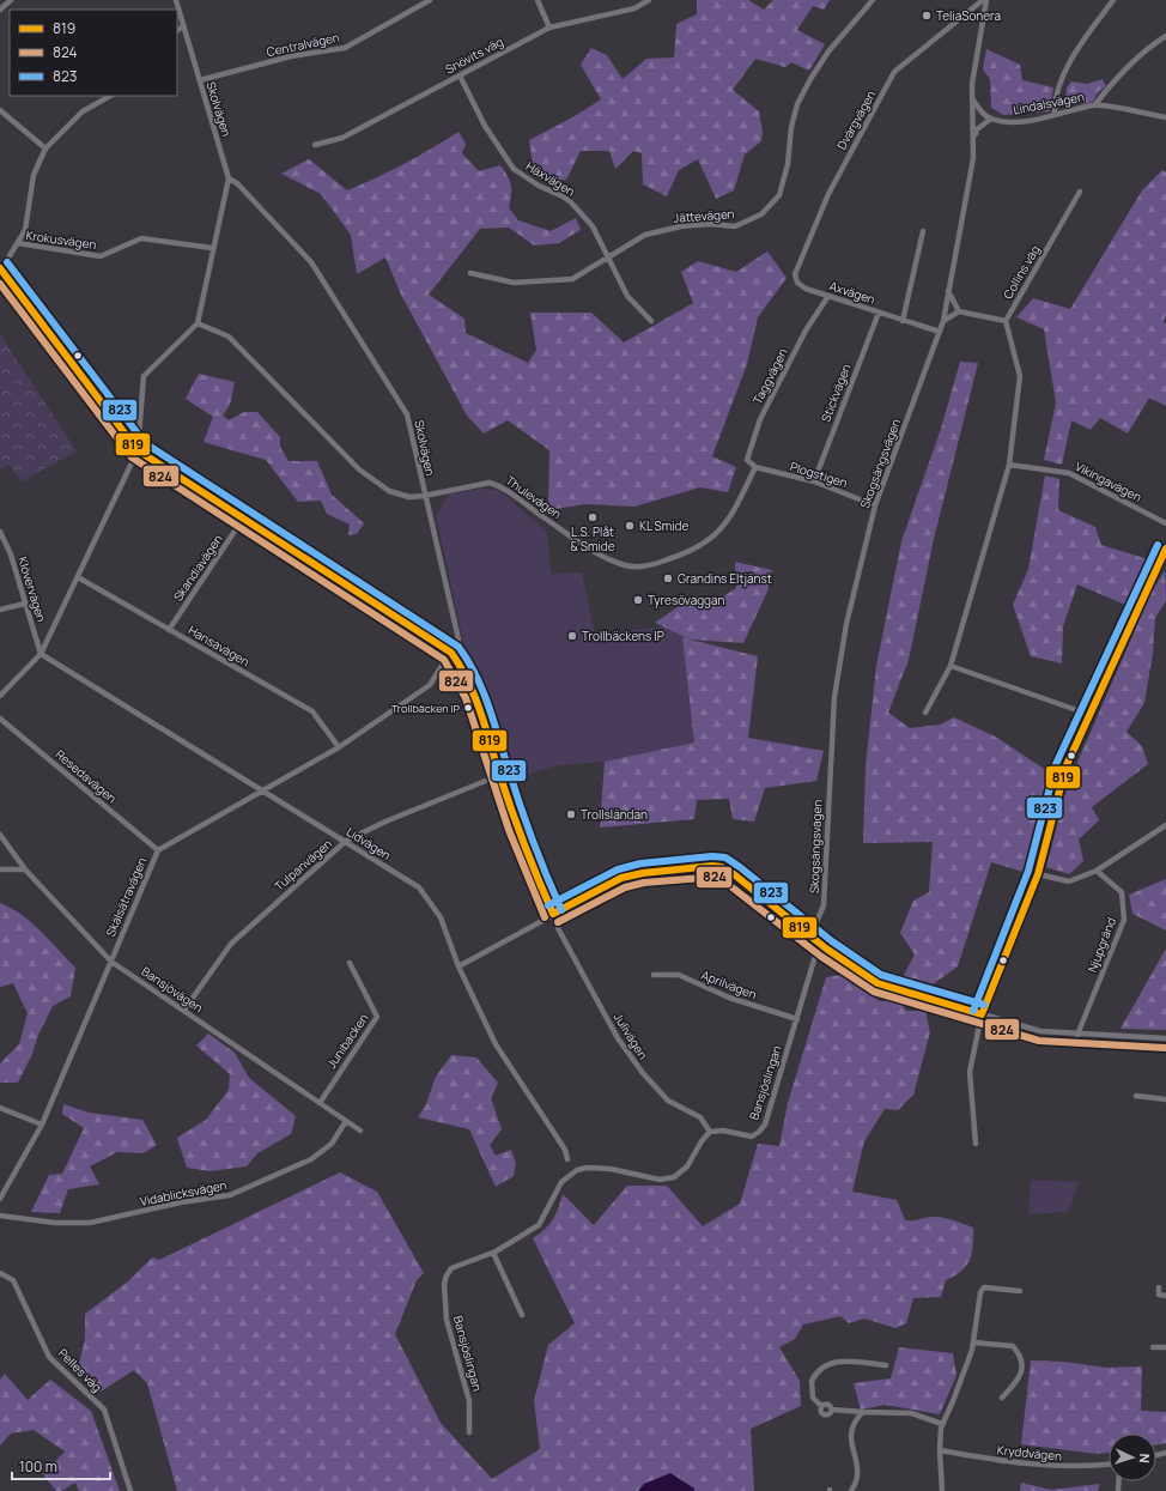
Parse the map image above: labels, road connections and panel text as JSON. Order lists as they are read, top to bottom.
{
  "streets": {
    "street": [
      "Centralvägen",
      "Snövits väg",
      "Lindalsvägen",
      "Skolvägen",
      "Dvärgvägen",
      "Häxvägen",
      "Jättevägen",
      "Krokusvägen",
      "Collins väg",
      "Axvägen",
      "Taggvägen",
      "Stickvägen",
      "Skogsängsvägen",
      "Plogstigen",
      "Vikingavägen",
      "Thulevägen",
      "Skandiavägen",
      "Klövervägen",
      "Hansavägen",
      "Resedavägen",
      "Lidvägen",
      "Tulpanvägen",
      "Skälsätravägen",
      "Njupgränd",
      "Aprilvägen",
      "Bansjövägen",
      "Julivägen",
      "Junibacken",
      "Bansjöslingan",
      "Vidablicksvägen",
      "Pelles väg",
      "Kryddvägen"
    ]
  },
  "crossings": [
    ["Centralvägen", "Skolvägen"],
    ["Snövits väg", "Häxvägen"],
    ["Skolvägen", "Thulevägen"],
    ["Skolvägen", "Skälsätravägen"],
    ["Dvärgvägen", "Axvägen"],
    ["Dvärgvägen", "Skogsängsvägen"],
    ["Häxvägen", "Jättevägen"],
    ["Axvägen", "Taggvägen"],
    ["Axvägen", "Stickvägen"],
    ["Axvägen", "Skogsängsvägen"],
    ["Taggvägen", "Plogstigen"],
    ["Taggvägen", "Thulevägen"],
    ["Stickvägen", "Plogstigen"],
    ["Skogsängsvägen", "Plogstigen"],
    ["Plogstigen", "Thulevägen"],
    ["Skandiavägen", "Hansavägen"],
    ["Klövervägen", "Lidvägen"],
    ["Hansavägen", "Skälsätravägen"],
    ["Resedavägen", "Skälsätravägen"],
    ["Lidvägen", "Tulpanvägen"],
    ["Lidvägen", "Skälsätravägen"],
    ["Tulpanvägen", "Bansjövägen"],
    ["Skälsätravägen", "Bansjövägen"],
    ["Aprilvägen", "Bansjöslingan"],
    ["Bansjövägen", "Junibacken"],
    ["Bansjövägen", "Vidablicksvägen"],
    ["Julivägen", "Bansjöslingan"]
  ],
  "places": [
    "TeliaSonera",
    "L.S. Plåt & Smide",
    "KL Smide",
    "Grandins Eltjänst",
    "Tyresövaggan",
    "Trollbäckens IP",
    "Trollbäcken IP",
    "Trollsländan"
  ],
  "lines": ["transit line 823", "transit line 819", "transit line 824"],
  "legend": ["819", "824", "823"],
  "scale_bar": "100 m",
  "north": "right"
}
